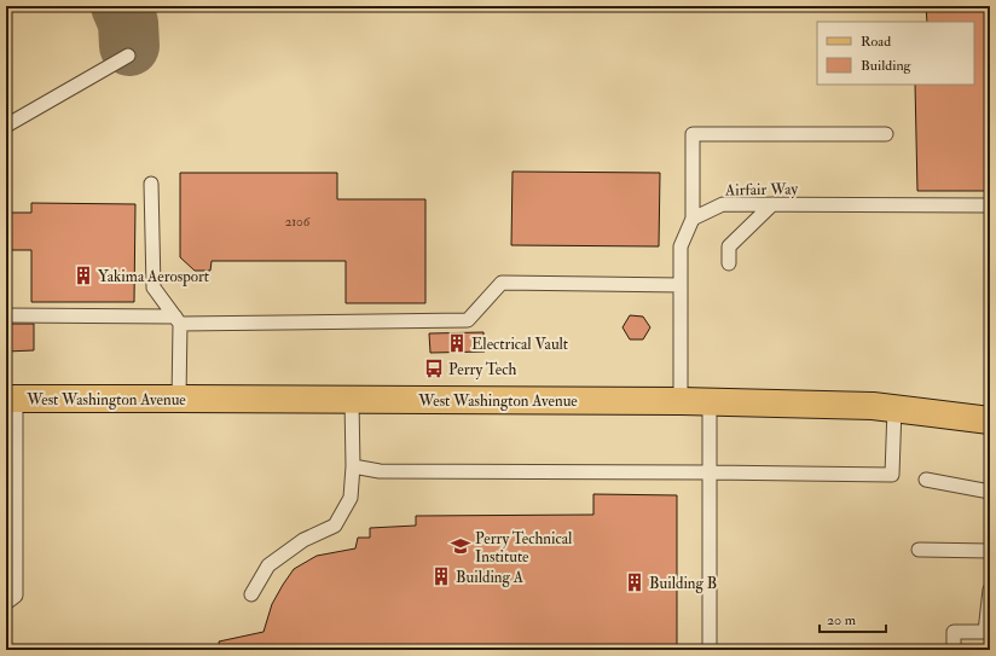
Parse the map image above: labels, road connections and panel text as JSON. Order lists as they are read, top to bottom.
{
  "streets": {
    "main road": ["West Washington Avenue"],
    "lane": ["Airfair Way"]
  },
  "places": {
    "building": [
      "Yakima Aerosport",
      "Electrical Vault",
      "Building A",
      "Building B"
    ],
    "bus stop": ["Perry Tech"],
    "school or university": ["Perry Technical Institute"]
  },
  "house_numbers": ["2106"],
  "legend": ["Road", "Building"],
  "scale_bar": "20 m"
}
